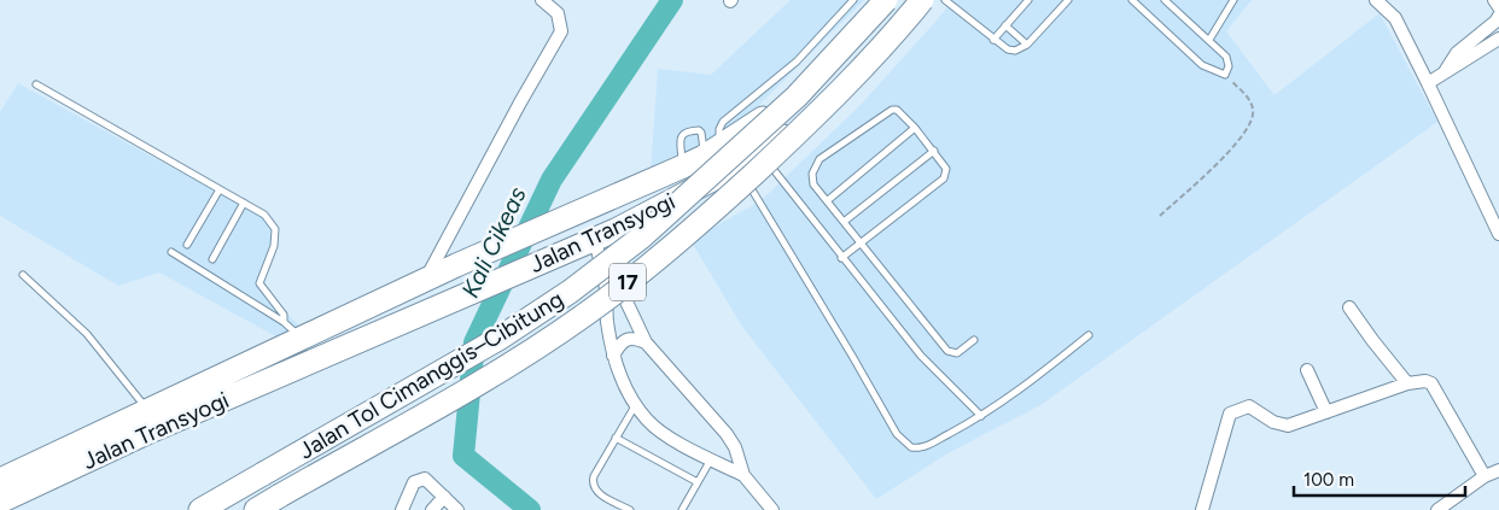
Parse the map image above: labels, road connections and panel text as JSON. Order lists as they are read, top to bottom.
{
  "streets": {
    "highway": ["Jalan Transyogi", "17", "Jalan Tol Cimanggis–Cibitung"]
  },
  "water": ["Kali Cikeas"],
  "scale_bar": "100 m"
}
